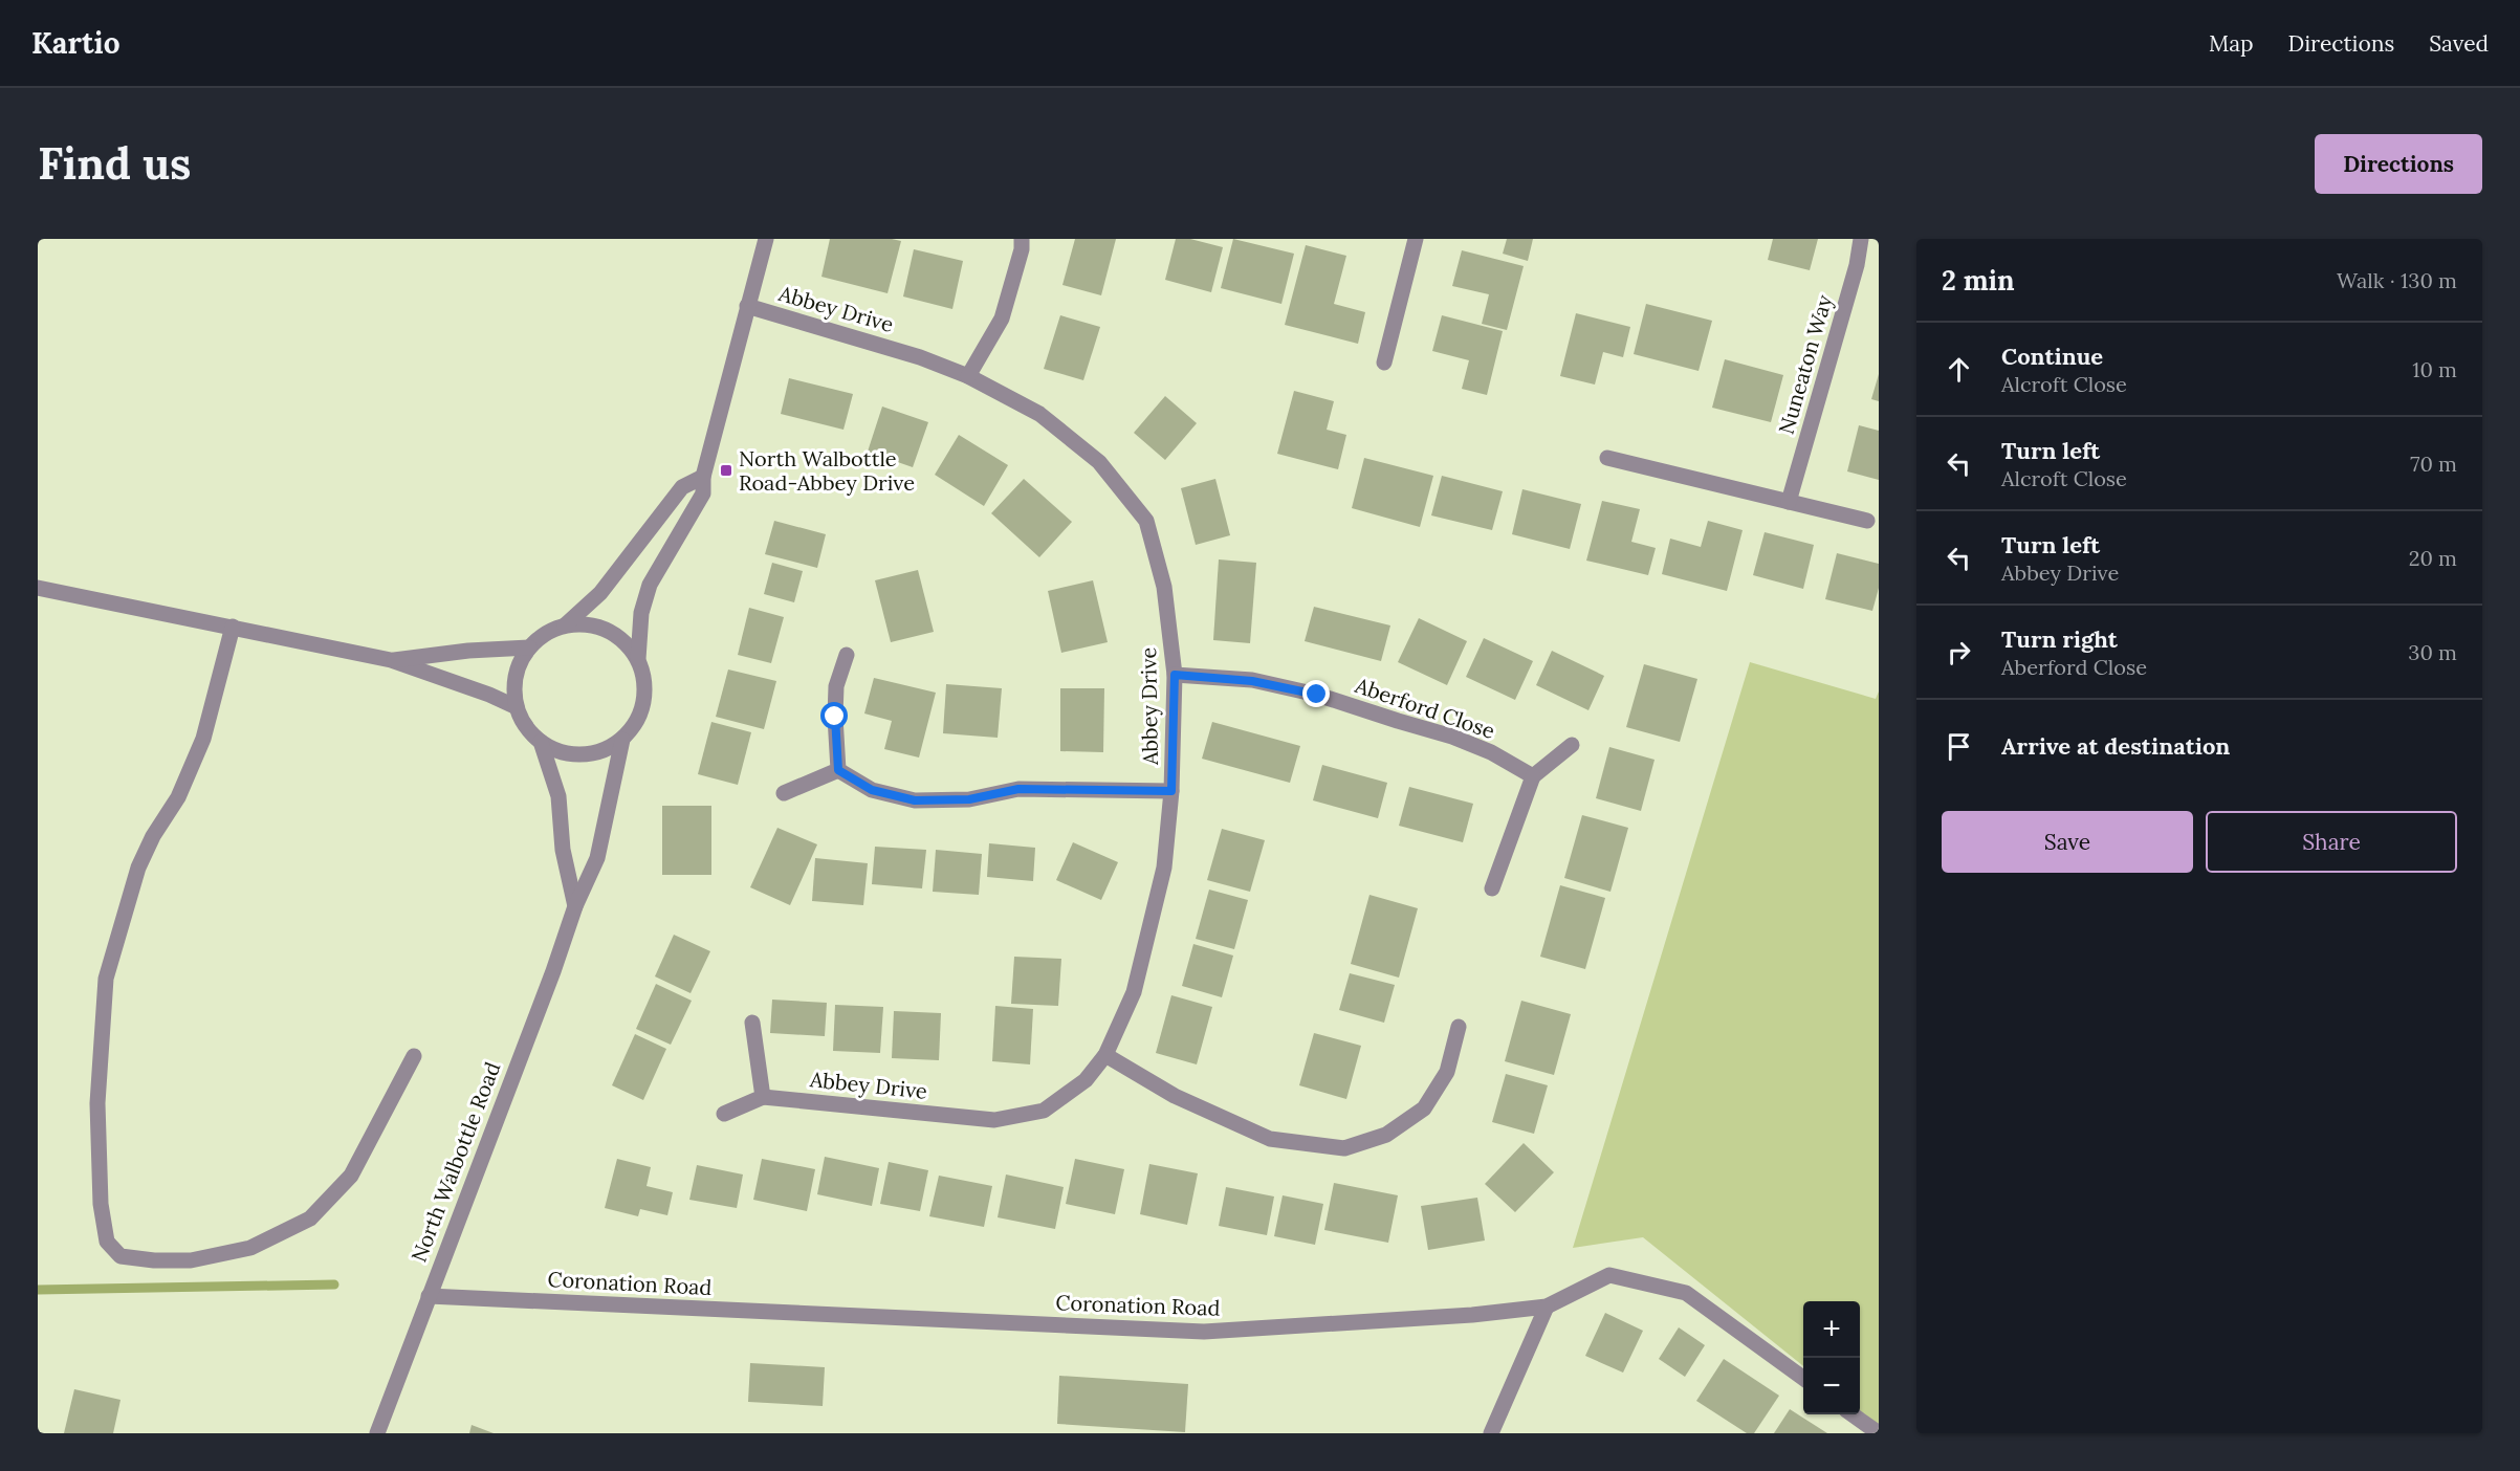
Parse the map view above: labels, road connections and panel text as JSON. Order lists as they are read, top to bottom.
{
  "streets": {
    "street": [
      "Abbey Drive",
      "Nuneaton Way",
      "Aberford Close",
      "North Walbottle Road",
      "Coronation Road"
    ]
  },
  "crossings": [
    ["Abbey Drive", "Aberford Close"],
    ["Abbey Drive", "North Walbottle Road"],
    ["North Walbottle Road", "Coronation Road"]
  ],
  "places": {
    "transit": ["North Walbottle Road-Abbey Drive"]
  },
  "page": {
    "header": "Kartio",
    "nav": ["Map", "Directions", "Saved"],
    "buttons": [
      "Directions",
      ["Save", "Share"]
    ],
    "title": "Find us",
    "heading": ["2 min", "Walk · 130 m"],
    "list": [
      ["Continue", "Alcroft Close", "10 m"],
      ["Turn left", "Alcroft Close", "70 m"],
      ["Turn left", "Abbey Drive", "20 m"],
      ["Turn right", "Aberford Close", "30 m"],
      "Arrive at destination"
    ],
    "map_buttons": ["+", "−"]
  }
}
